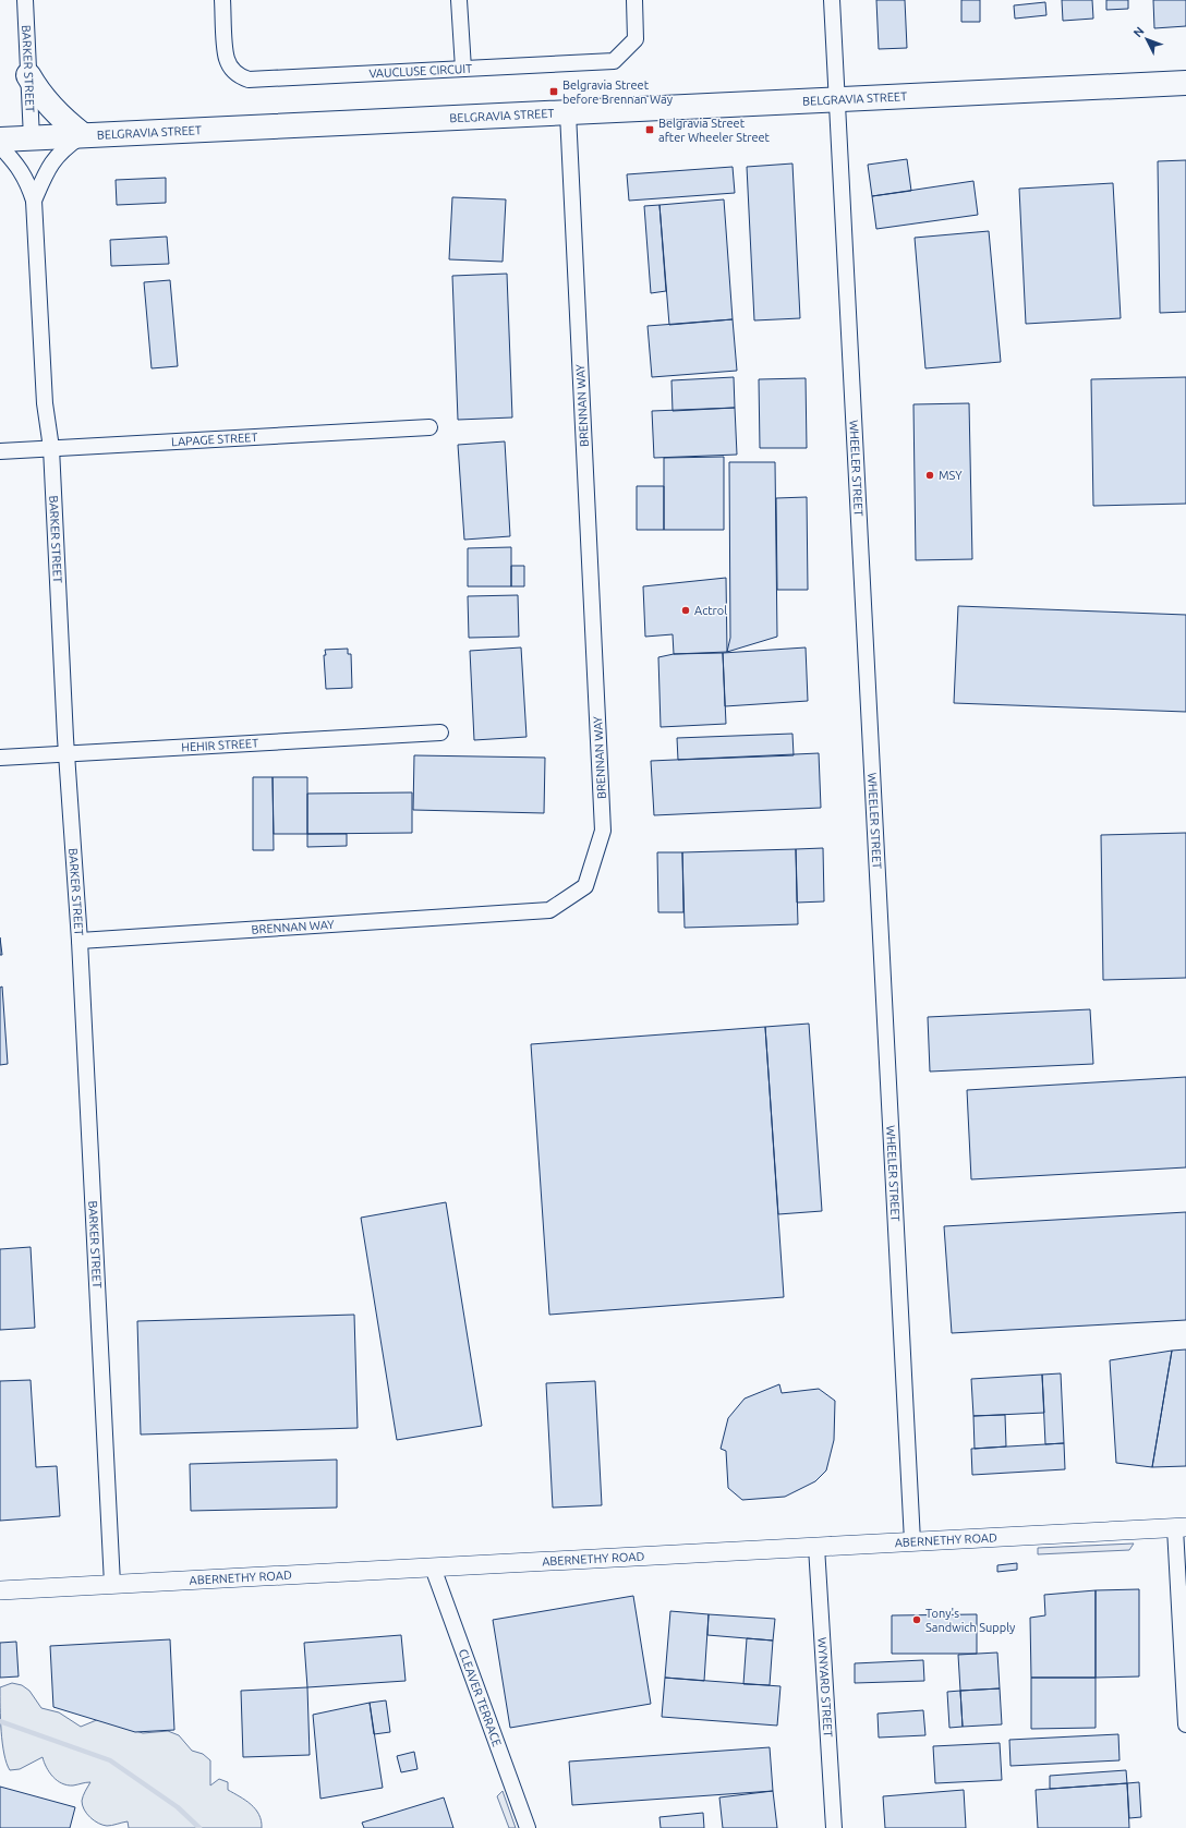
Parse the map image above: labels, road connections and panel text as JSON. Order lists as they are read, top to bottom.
{
  "streets": {
    "main road": ["BELGRAVIA STREET"],
    "street": [
      "BARKER STREET",
      "VAUCLUSE CIRCUIT",
      "BRENNAN WAY",
      "LAPAGE STREET",
      "WHEELER STREET",
      "HEHIR STREET",
      "ABERNETHY ROAD",
      "WYNYARD STREET",
      "CLEAVER TERRACE"
    ]
  },
  "crossings": [
    ["BARKER STREET", "BELGRAVIA STREET"],
    ["BARKER STREET", "BRENNAN WAY"],
    ["BARKER STREET", "LAPAGE STREET"],
    ["BARKER STREET", "HEHIR STREET"],
    ["BARKER STREET", "ABERNETHY ROAD"],
    ["BELGRAVIA STREET", "BRENNAN WAY"],
    ["BELGRAVIA STREET", "WHEELER STREET"],
    ["WHEELER STREET", "ABERNETHY ROAD"],
    ["ABERNETHY ROAD", "WYNYARD STREET"],
    ["ABERNETHY ROAD", "CLEAVER TERRACE"]
  ],
  "places": {
    "transit": ["Belgravia Street before Brennan Way", "Belgravia Street after Wheeler Street"],
    "other": ["MSY", "Actrol", "Tony's Sandwich Supply"]
  },
  "north": "top left"
}
